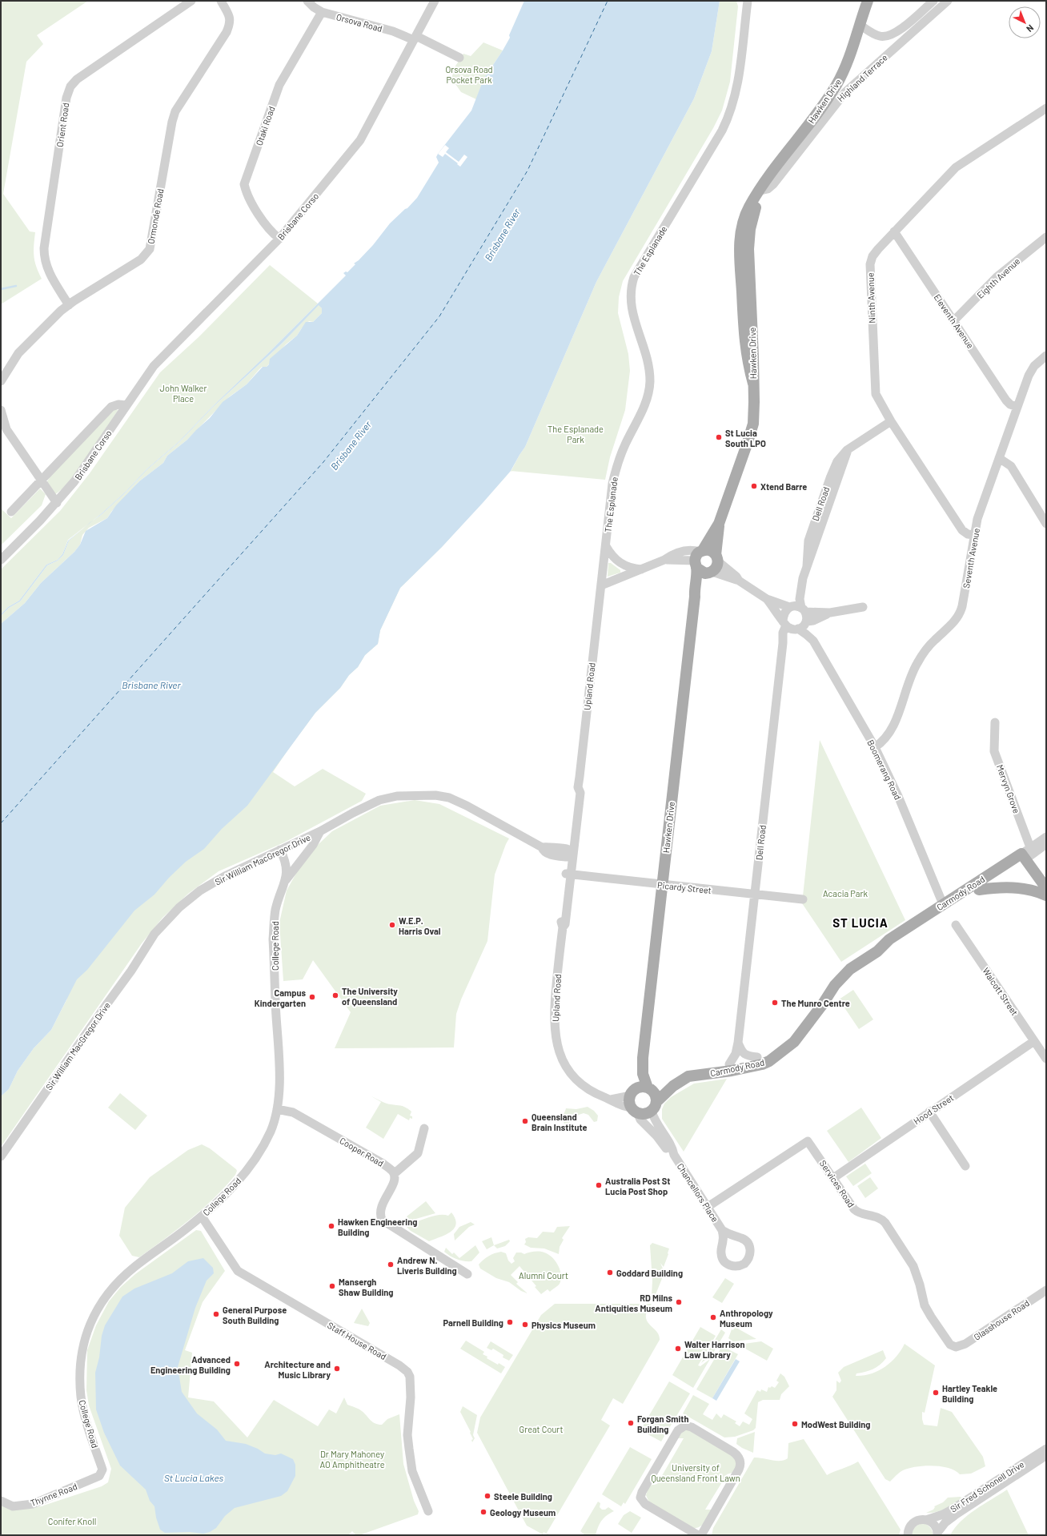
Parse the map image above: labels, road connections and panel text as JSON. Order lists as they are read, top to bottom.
{
  "streets": {
    "main road": ["Hawken Drive", "Carmody Road"],
    "street": [
      "Orsova Road",
      "Highland Terrace",
      "Orient Road",
      "Otaki Road",
      "Ormonde Road",
      "Brisbane Corso",
      "The Esplanade",
      "Eighth Avenue",
      "Ninth Avenue",
      "Eleventh Avenue",
      "Dell Road",
      "Seventh Avenue",
      "Upland Road",
      "Boomerang Road",
      "Mervyn Grove",
      "Sir William MacGregor Drive",
      "Picardy Street",
      "College Road",
      "Walcott Street",
      "Hood Street",
      "Cooper Road",
      "Services Road",
      "Chancellors Place",
      "Glasshouse Road",
      "Staff House Road",
      "Sir Fred Schonell Drive",
      "Thynne Road"
    ]
  },
  "crossings": [
    ["Orsova Road", "Otaki Road"],
    ["Orsova Road", "Brisbane Corso"],
    ["Highland Terrace", "Hawken Drive"],
    ["Hawken Drive", "Upland Road"],
    ["Hawken Drive", "Boomerang Road"],
    ["Hawken Drive", "Picardy Street"],
    ["Hawken Drive", "Carmody Road"],
    ["Hawken Drive", "Chancellors Place"],
    ["Orient Road", "Ormonde Road"],
    ["Otaki Road", "Brisbane Corso"],
    ["The Esplanade", "Upland Road"],
    ["Eighth Avenue", "Eleventh Avenue"],
    ["Ninth Avenue", "Eleventh Avenue"],
    ["Ninth Avenue", "Dell Road"],
    ["Ninth Avenue", "Seventh Avenue"],
    ["Eleventh Avenue", "Seventh Avenue"],
    ["Dell Road", "Boomerang Road"],
    ["Dell Road", "Picardy Street"],
    ["Dell Road", "Carmody Road"],
    ["Seventh Avenue", "Boomerang Road"],
    ["Upland Road", "Sir William MacGregor Drive"],
    ["Upland Road", "Picardy Street"],
    ["Upland Road", "Carmody Road"],
    ["Upland Road", "Chancellors Place"],
    ["Boomerang Road", "Carmody Road"],
    ["Mervyn Grove", "Carmody Road"],
    ["Sir William MacGregor Drive", "College Road"],
    ["Carmody Road", "Chancellors Place"],
    ["College Road", "Cooper Road"],
    ["College Road", "Staff House Road"],
    ["College Road", "Thynne Road"],
    ["Walcott Street", "Hood Street"],
    ["Hood Street", "Services Road"],
    ["Services Road", "Chancellors Place"],
    ["Services Road", "Glasshouse Road"]
  ],
  "districts": ["ST LUCIA"],
  "water": ["Brisbane River", "St Lucia Lakes"],
  "parks": [
    "Orsova Road Pocket Park",
    "John Walker Place",
    "The Esplanade Park",
    "Acacia Park",
    "Alumni Court",
    "Great Court",
    "Dr Mary Mahoney AO Amphitheatre",
    "University of Queensland Front Lawn",
    "Conifer Knoll"
  ],
  "places": [
    "St Lucia South LPO",
    "Xtend Barre",
    "W.E.P. Harris Oval",
    "The University of Queensland",
    "Campus Kindergarten",
    "The Munro Centre",
    "Queensland Brain Institute",
    "Australia Post St Lucia Post Shop",
    "Hawken Engineering Building",
    "Andrew N. Liveris Building",
    "Goddard Building",
    "Mansergh Shaw Building",
    "RD Milns Antiquities Museum",
    "General Purpose South Building",
    "Anthropology Museum",
    "Parnell Building",
    "Physics Museum",
    "Walter Harrison Law Library",
    "Advanced Engineering Building",
    "Architecture and Music Library",
    "Hartley Teakle Building",
    "Forgan Smith Building",
    "ModWest Building",
    "Steele Building",
    "Geology Museum"
  ],
  "north": "bottom right"
}
